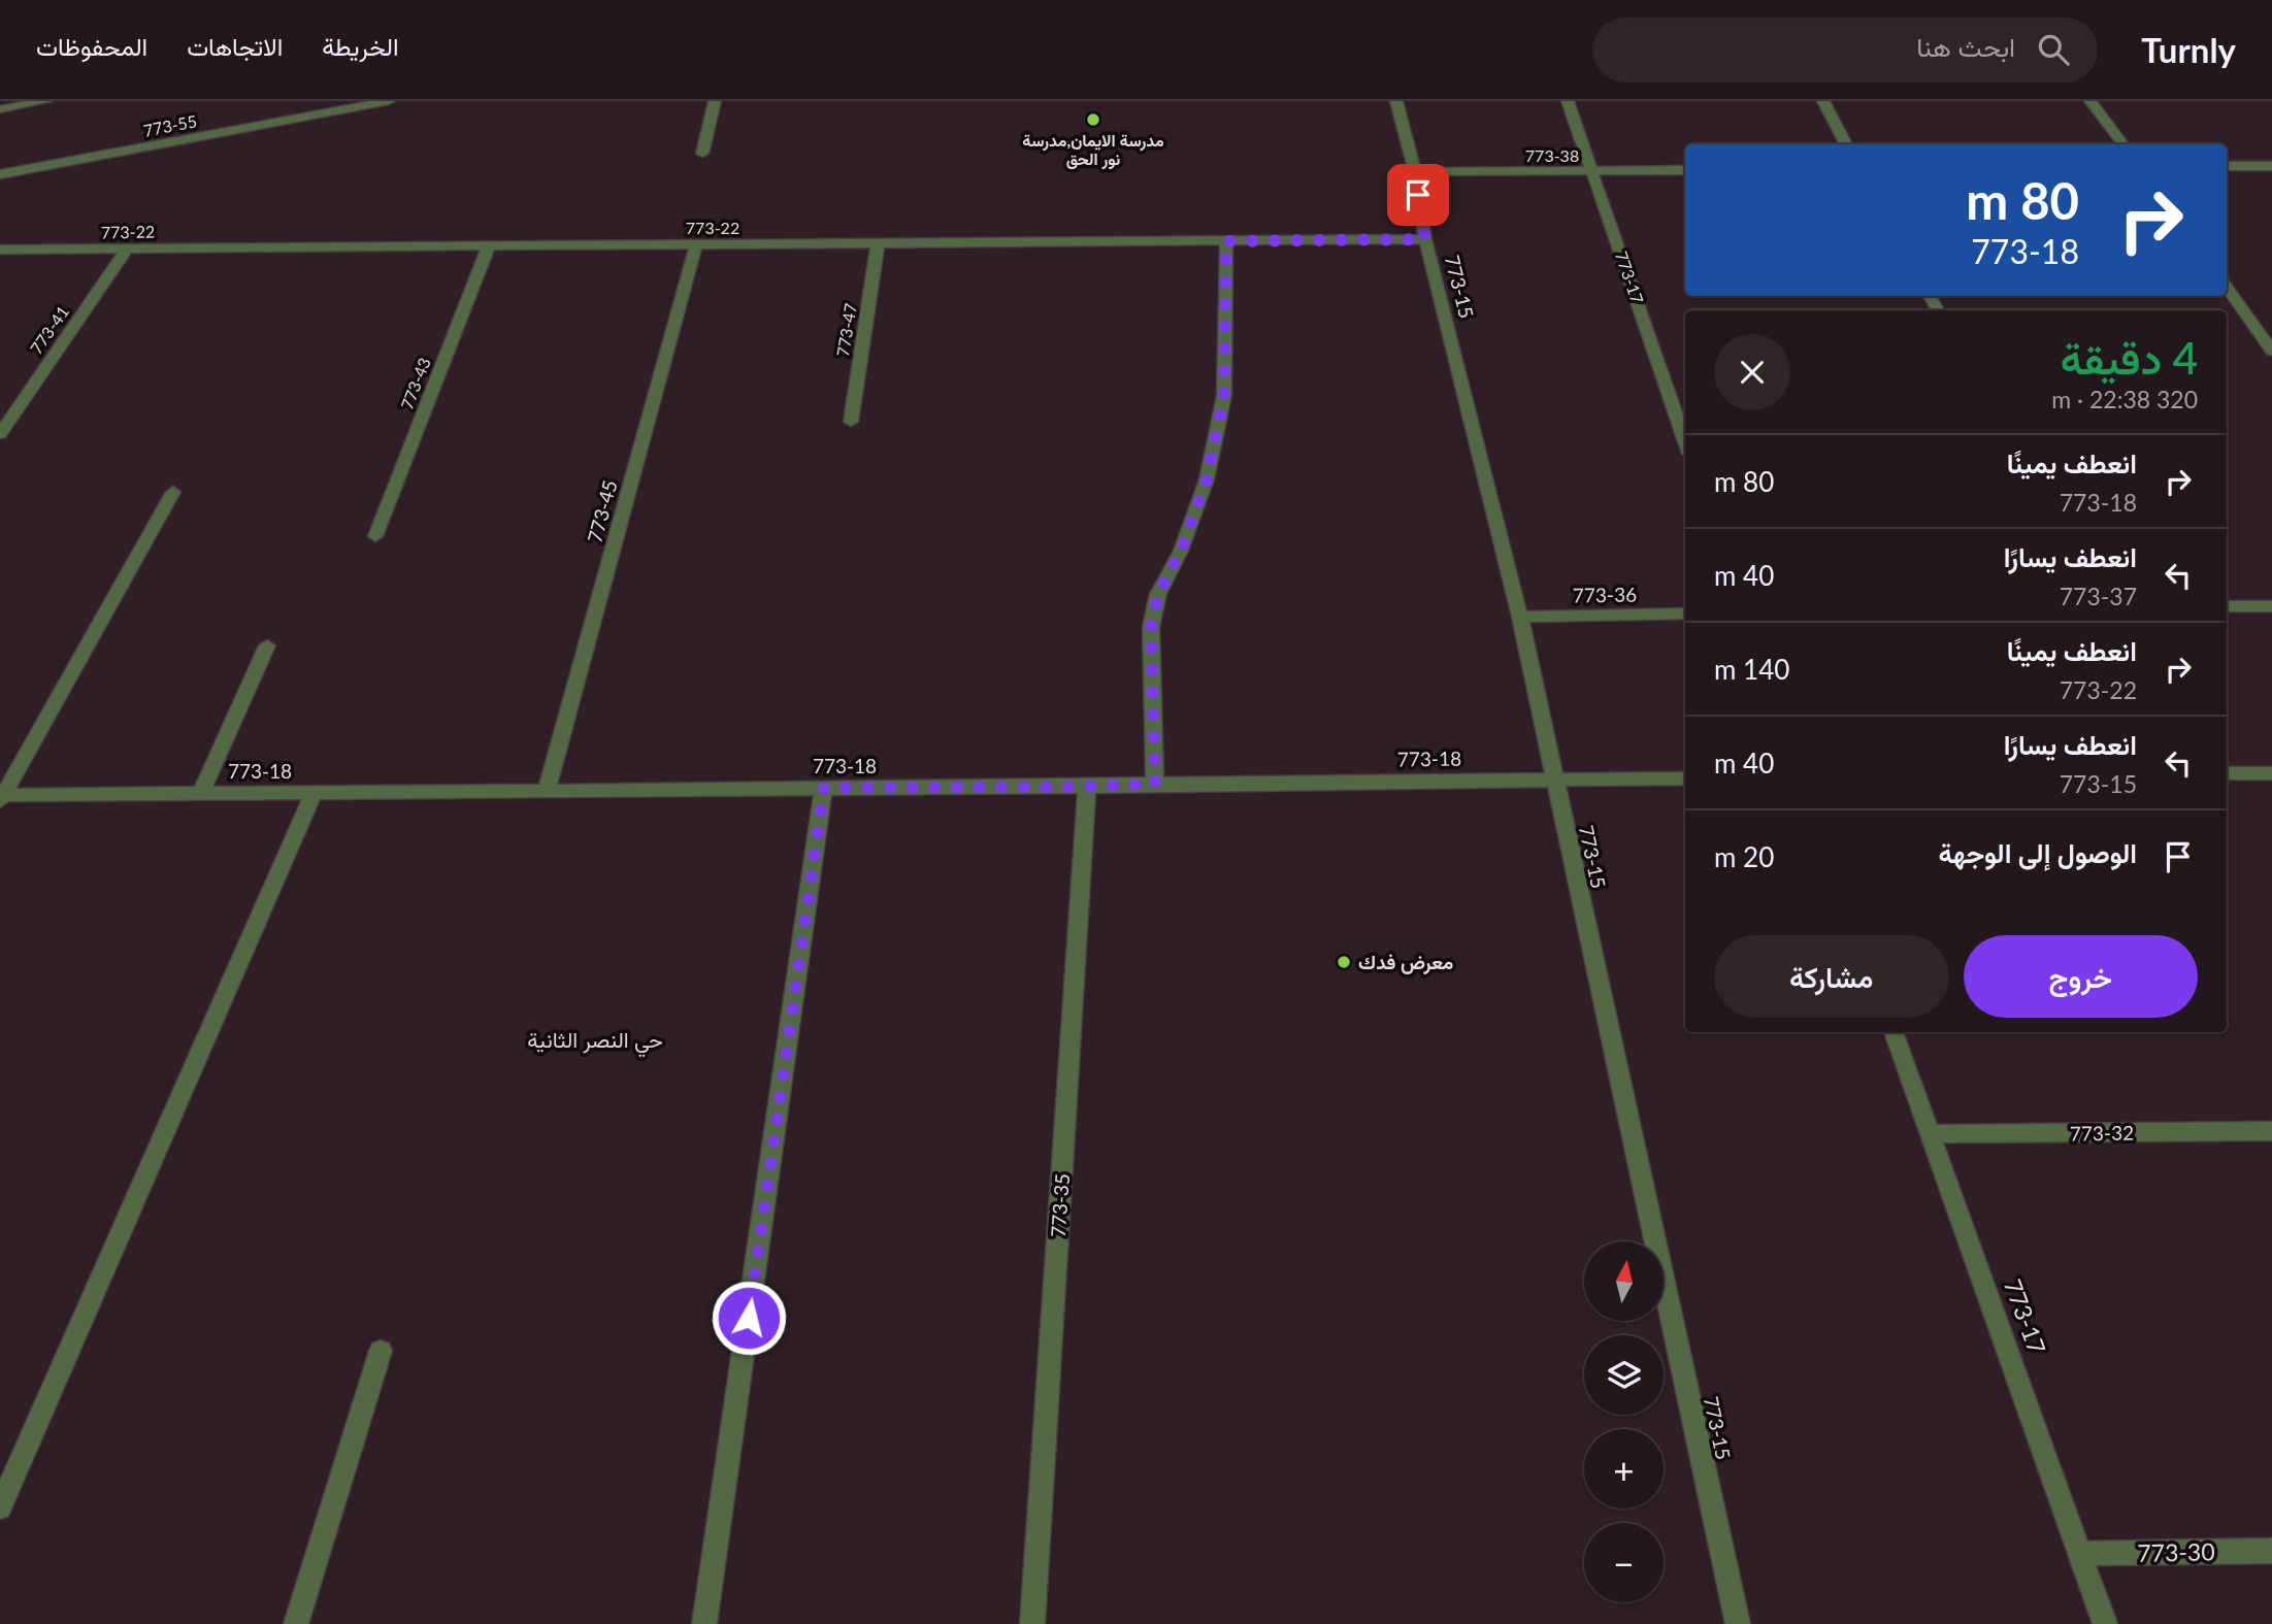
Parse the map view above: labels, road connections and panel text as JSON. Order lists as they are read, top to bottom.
{
  "streets": {
    "street": [
      "773-55",
      "773-38",
      "773-22",
      "773-17",
      "773-15",
      "773-41",
      "773-47",
      "773-43",
      "773-45",
      "773-36",
      "773-18",
      "773-32",
      "773-35",
      "773-30"
    ]
  },
  "crossings": [
    ["773-38", "773-17"],
    ["773-38", "773-15"],
    ["773-22", "773-15"],
    ["773-22", "773-41"],
    ["773-22", "773-47"],
    ["773-22", "773-43"],
    ["773-22", "773-45"],
    ["773-17", "773-32"],
    ["773-17", "773-30"],
    ["773-15", "773-36"],
    ["773-15", "773-18"],
    ["773-45", "773-18"],
    ["773-18", "773-35"]
  ],
  "districts": ["حي النصر الثانية"],
  "places": ["مدرسة الايمان,مدرسة نور الحق", "معرض فدك"],
  "north": "top",
  "page": {
    "header": "Turnly",
    "search": "ابحث هنا",
    "nav": ["الخريطة", "الاتجاهات", "المحفوظات"],
    "turn": ["80 m", "773-18"],
    "heading": ["4 دقيقة", "320 m · 22:38"],
    "list": [
      {
        "name": "انعطف يمينًا",
        "note": "773-18",
        "value": "80 m"
      },
      {
        "name": "انعطف يسارًا",
        "note": "773-37",
        "value": "40 m"
      },
      {
        "name": "انعطف يمينًا",
        "note": "773-22",
        "value": "140 m"
      },
      {
        "name": "انعطف يسارًا",
        "note": "773-15",
        "value": "40 m"
      },
      {
        "name": "الوصول إلى الوجهة",
        "value": "20 m"
      }
    ],
    "buttons": ["خروج", "مشاركة"],
    "map_buttons": ["+", "−"]
  }
}
